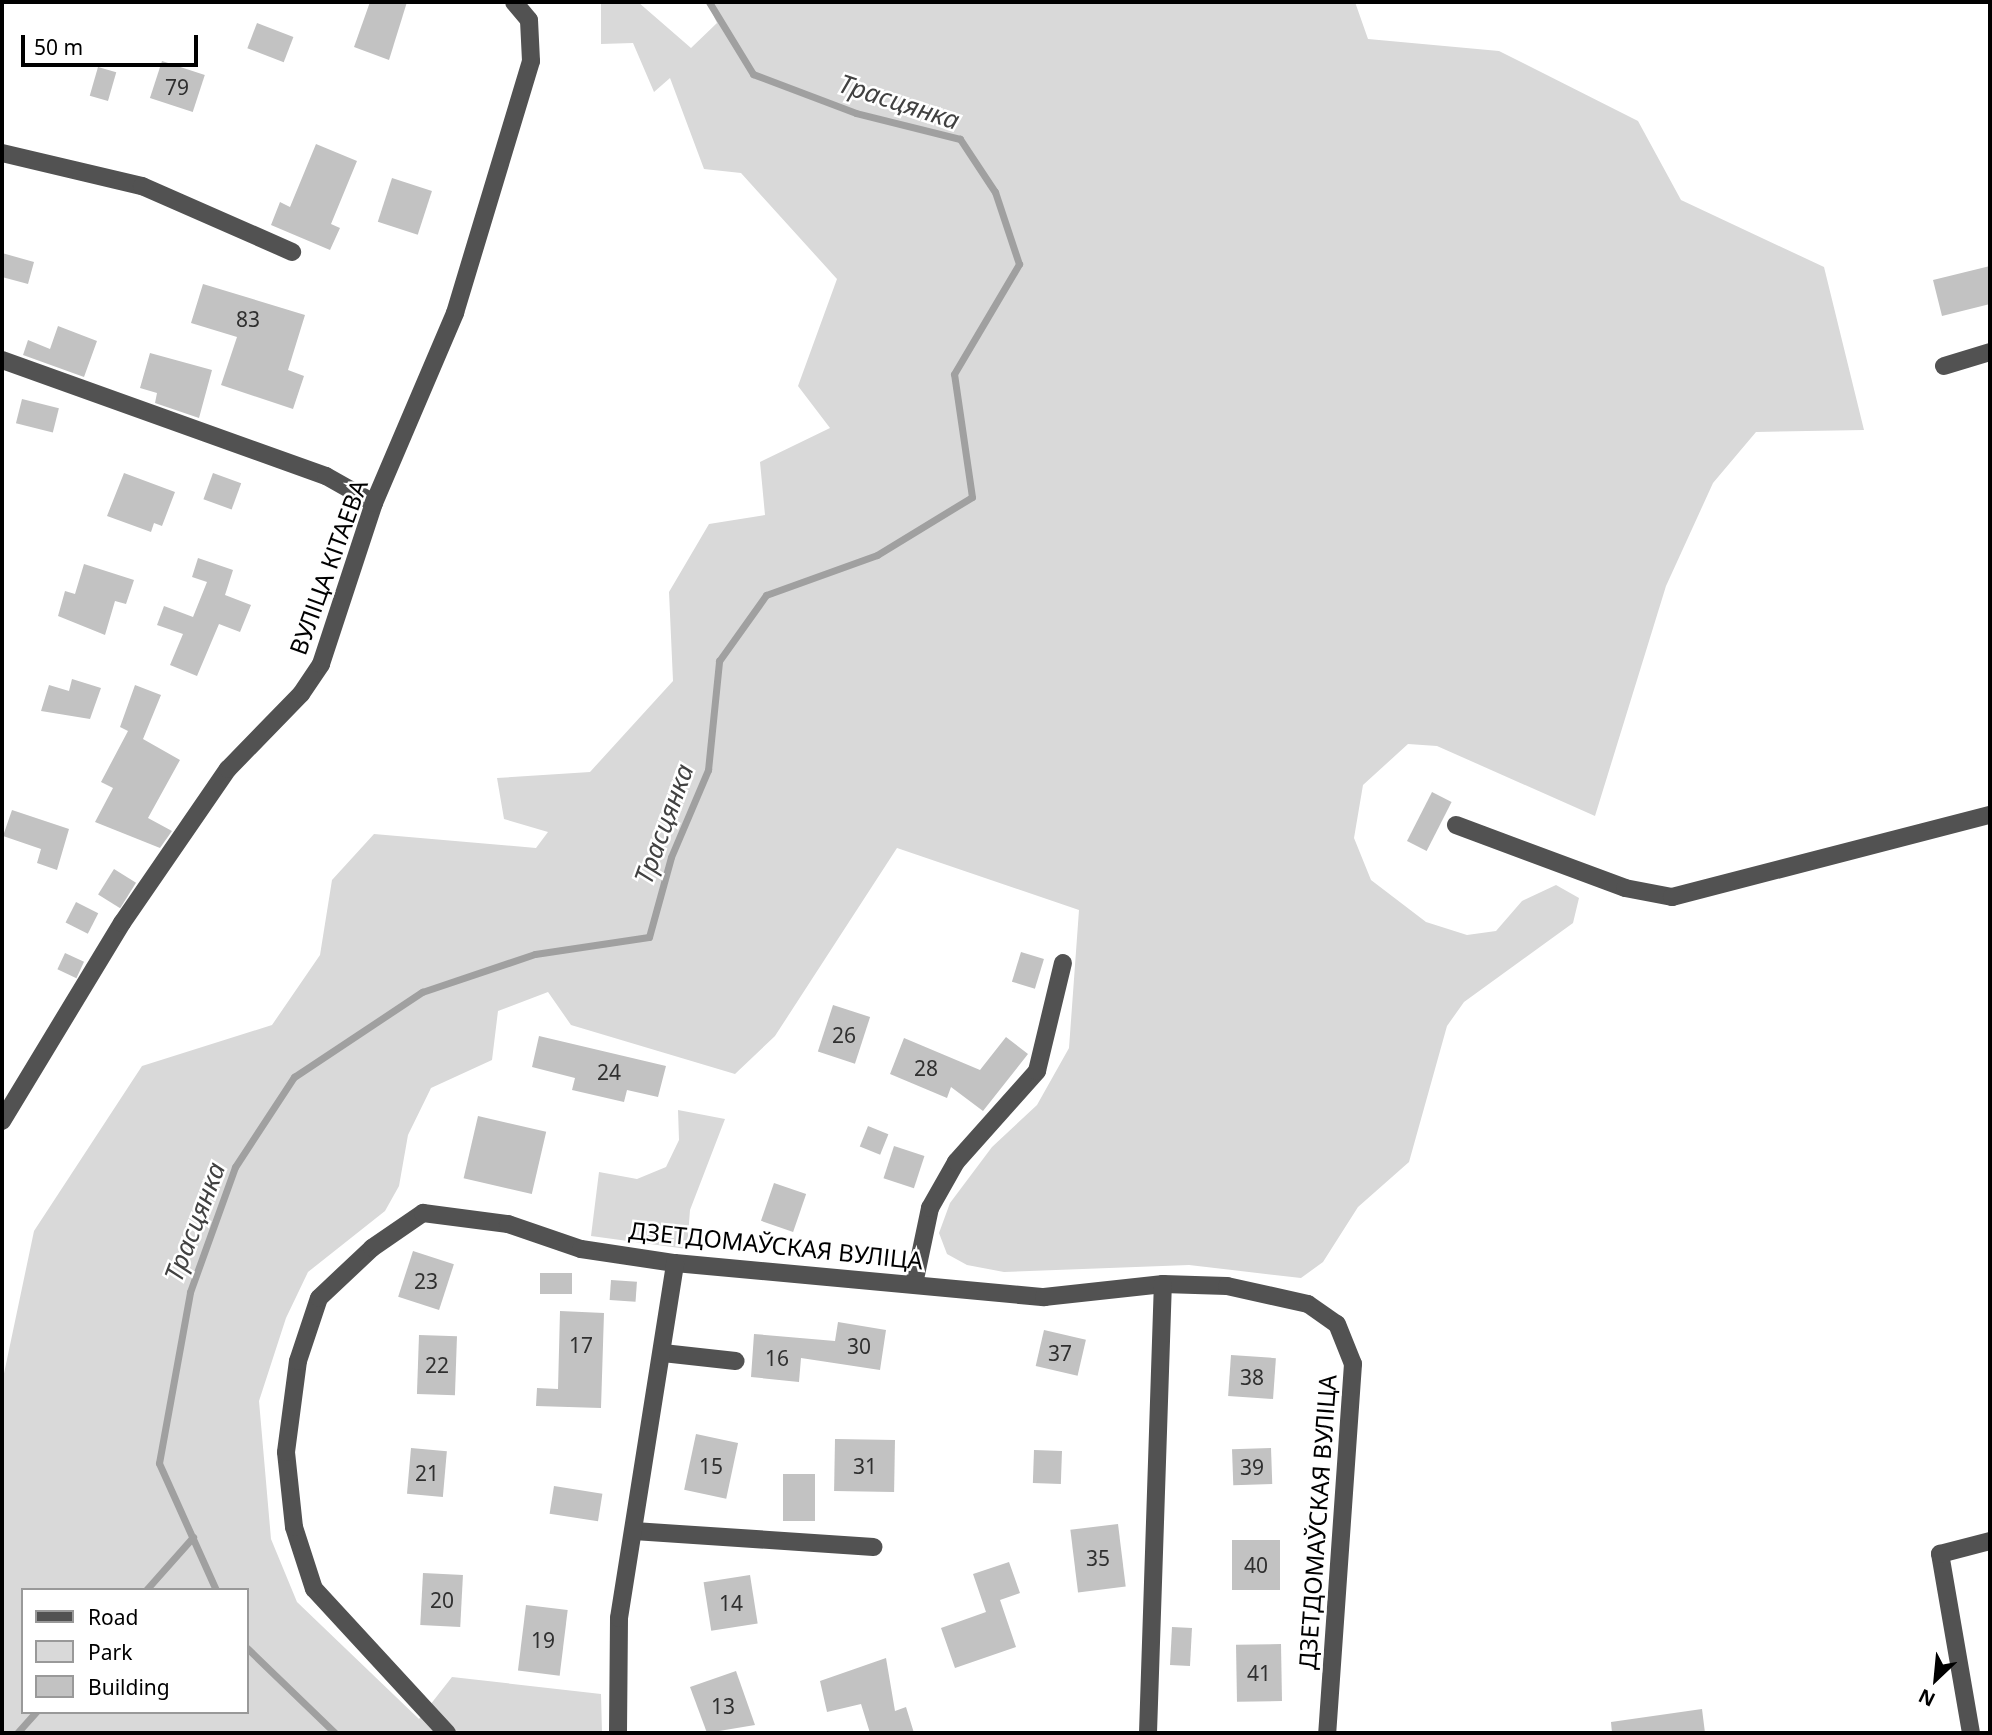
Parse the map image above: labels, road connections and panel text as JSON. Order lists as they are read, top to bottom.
{
  "streets": {
    "street": ["ВУЛІЦА КІТАЕВА", "ДЗЕТДОМАЎСКАЯ ВУЛІЦА"]
  },
  "water": ["Трасцянка"],
  "house_numbers": [
    "79",
    "83",
    "26",
    "28",
    "24",
    "23",
    "17",
    "30",
    "37",
    "16",
    "22",
    "38",
    "15",
    "31",
    "39",
    "21",
    "35",
    "40",
    "20",
    "14",
    "19",
    "41",
    "13"
  ],
  "legend": ["Road", "Park", "Building"],
  "scale_bar": "50 m",
  "north": "bottom left"
}
